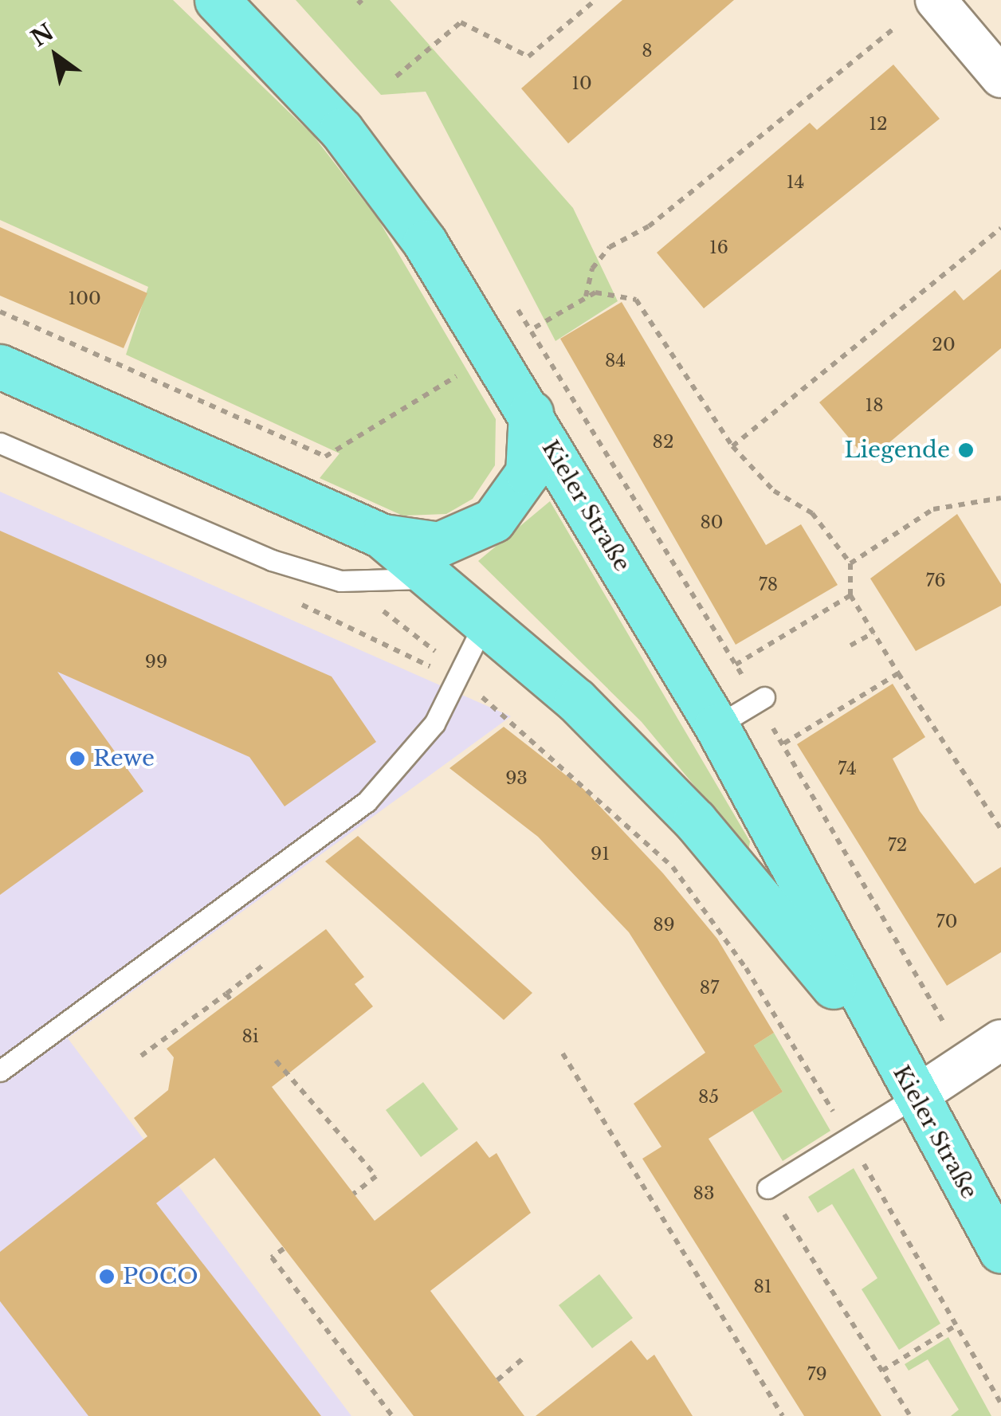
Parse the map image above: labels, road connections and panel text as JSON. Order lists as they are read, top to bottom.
{
  "streets": {
    "main road": ["Kieler Straße"]
  },
  "places": ["Liegende", "Rewe", "POCO"],
  "house_numbers": [
    "8",
    "10",
    "12",
    "14",
    "16",
    "100",
    "20",
    "84",
    "18",
    "82",
    "80",
    "76",
    "78",
    "99",
    "74",
    "93",
    "72",
    "91",
    "70",
    "89",
    "87",
    "8i",
    "85",
    "83",
    "81",
    "79"
  ],
  "north": "top left"
}
